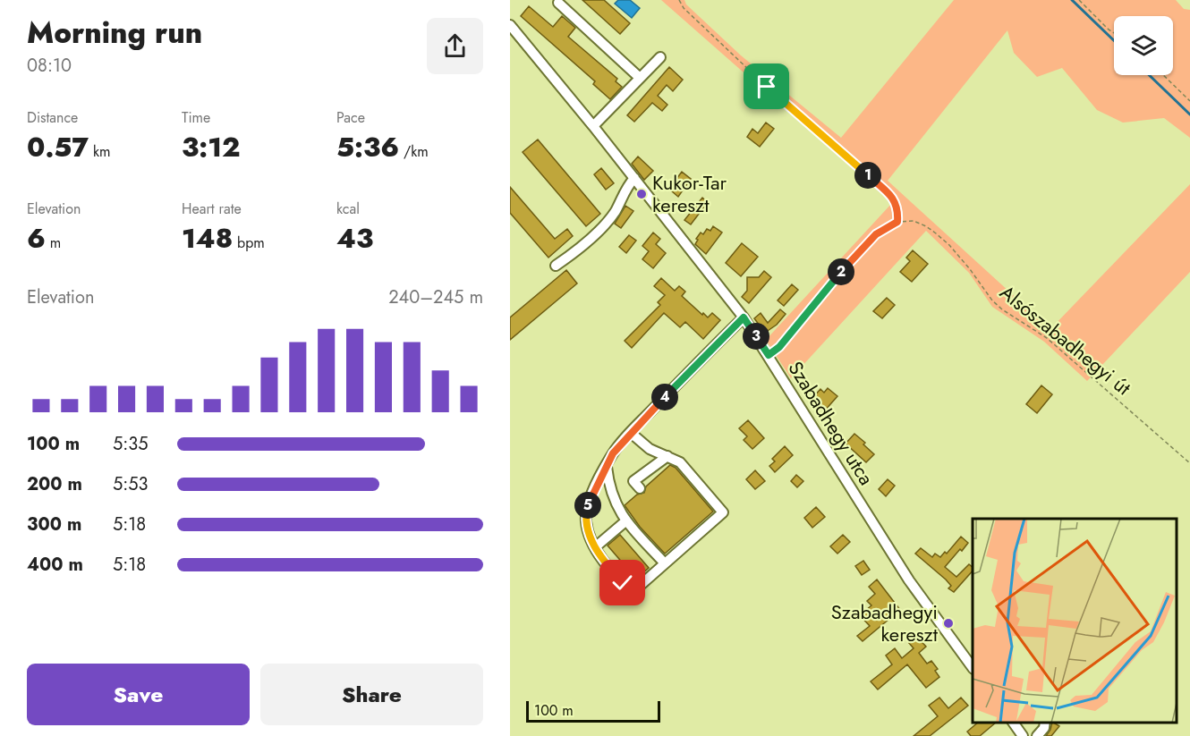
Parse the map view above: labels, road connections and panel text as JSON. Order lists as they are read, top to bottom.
{
  "streets": {
    "street": ["Szabadhegy utca"],
    "path": ["Alsószabadhegyi út"]
  },
  "places": ["Kukor-Tar kereszt", "Szabadhegyi kereszt"],
  "scale_bar": "100 m",
  "page": {
    "heading": ["Morning run", "08:10"],
    "stats": [
      ["Distance", "0.57 km"],
      ["Time", "3:12"],
      ["Pace", "5:36 /km"],
      ["Elevation", "6 m"],
      ["Heart rate", "148 bpm"],
      ["kcal", "43"]
    ],
    "pins": [
      "1",
      "2",
      "3",
      "4",
      "5"
    ],
    "chart": ["Elevation", "240–245 m"],
    "list": [
      {
        "name": "100 m",
        "note": "5:35"
      },
      {
        "name": "200 m",
        "note": "5:53"
      },
      {
        "name": "300 m",
        "note": "5:18"
      },
      {
        "name": "400 m",
        "note": "5:18"
      }
    ],
    "buttons": ["Save", "Share"],
    "scale": "100 m"
  }
}
